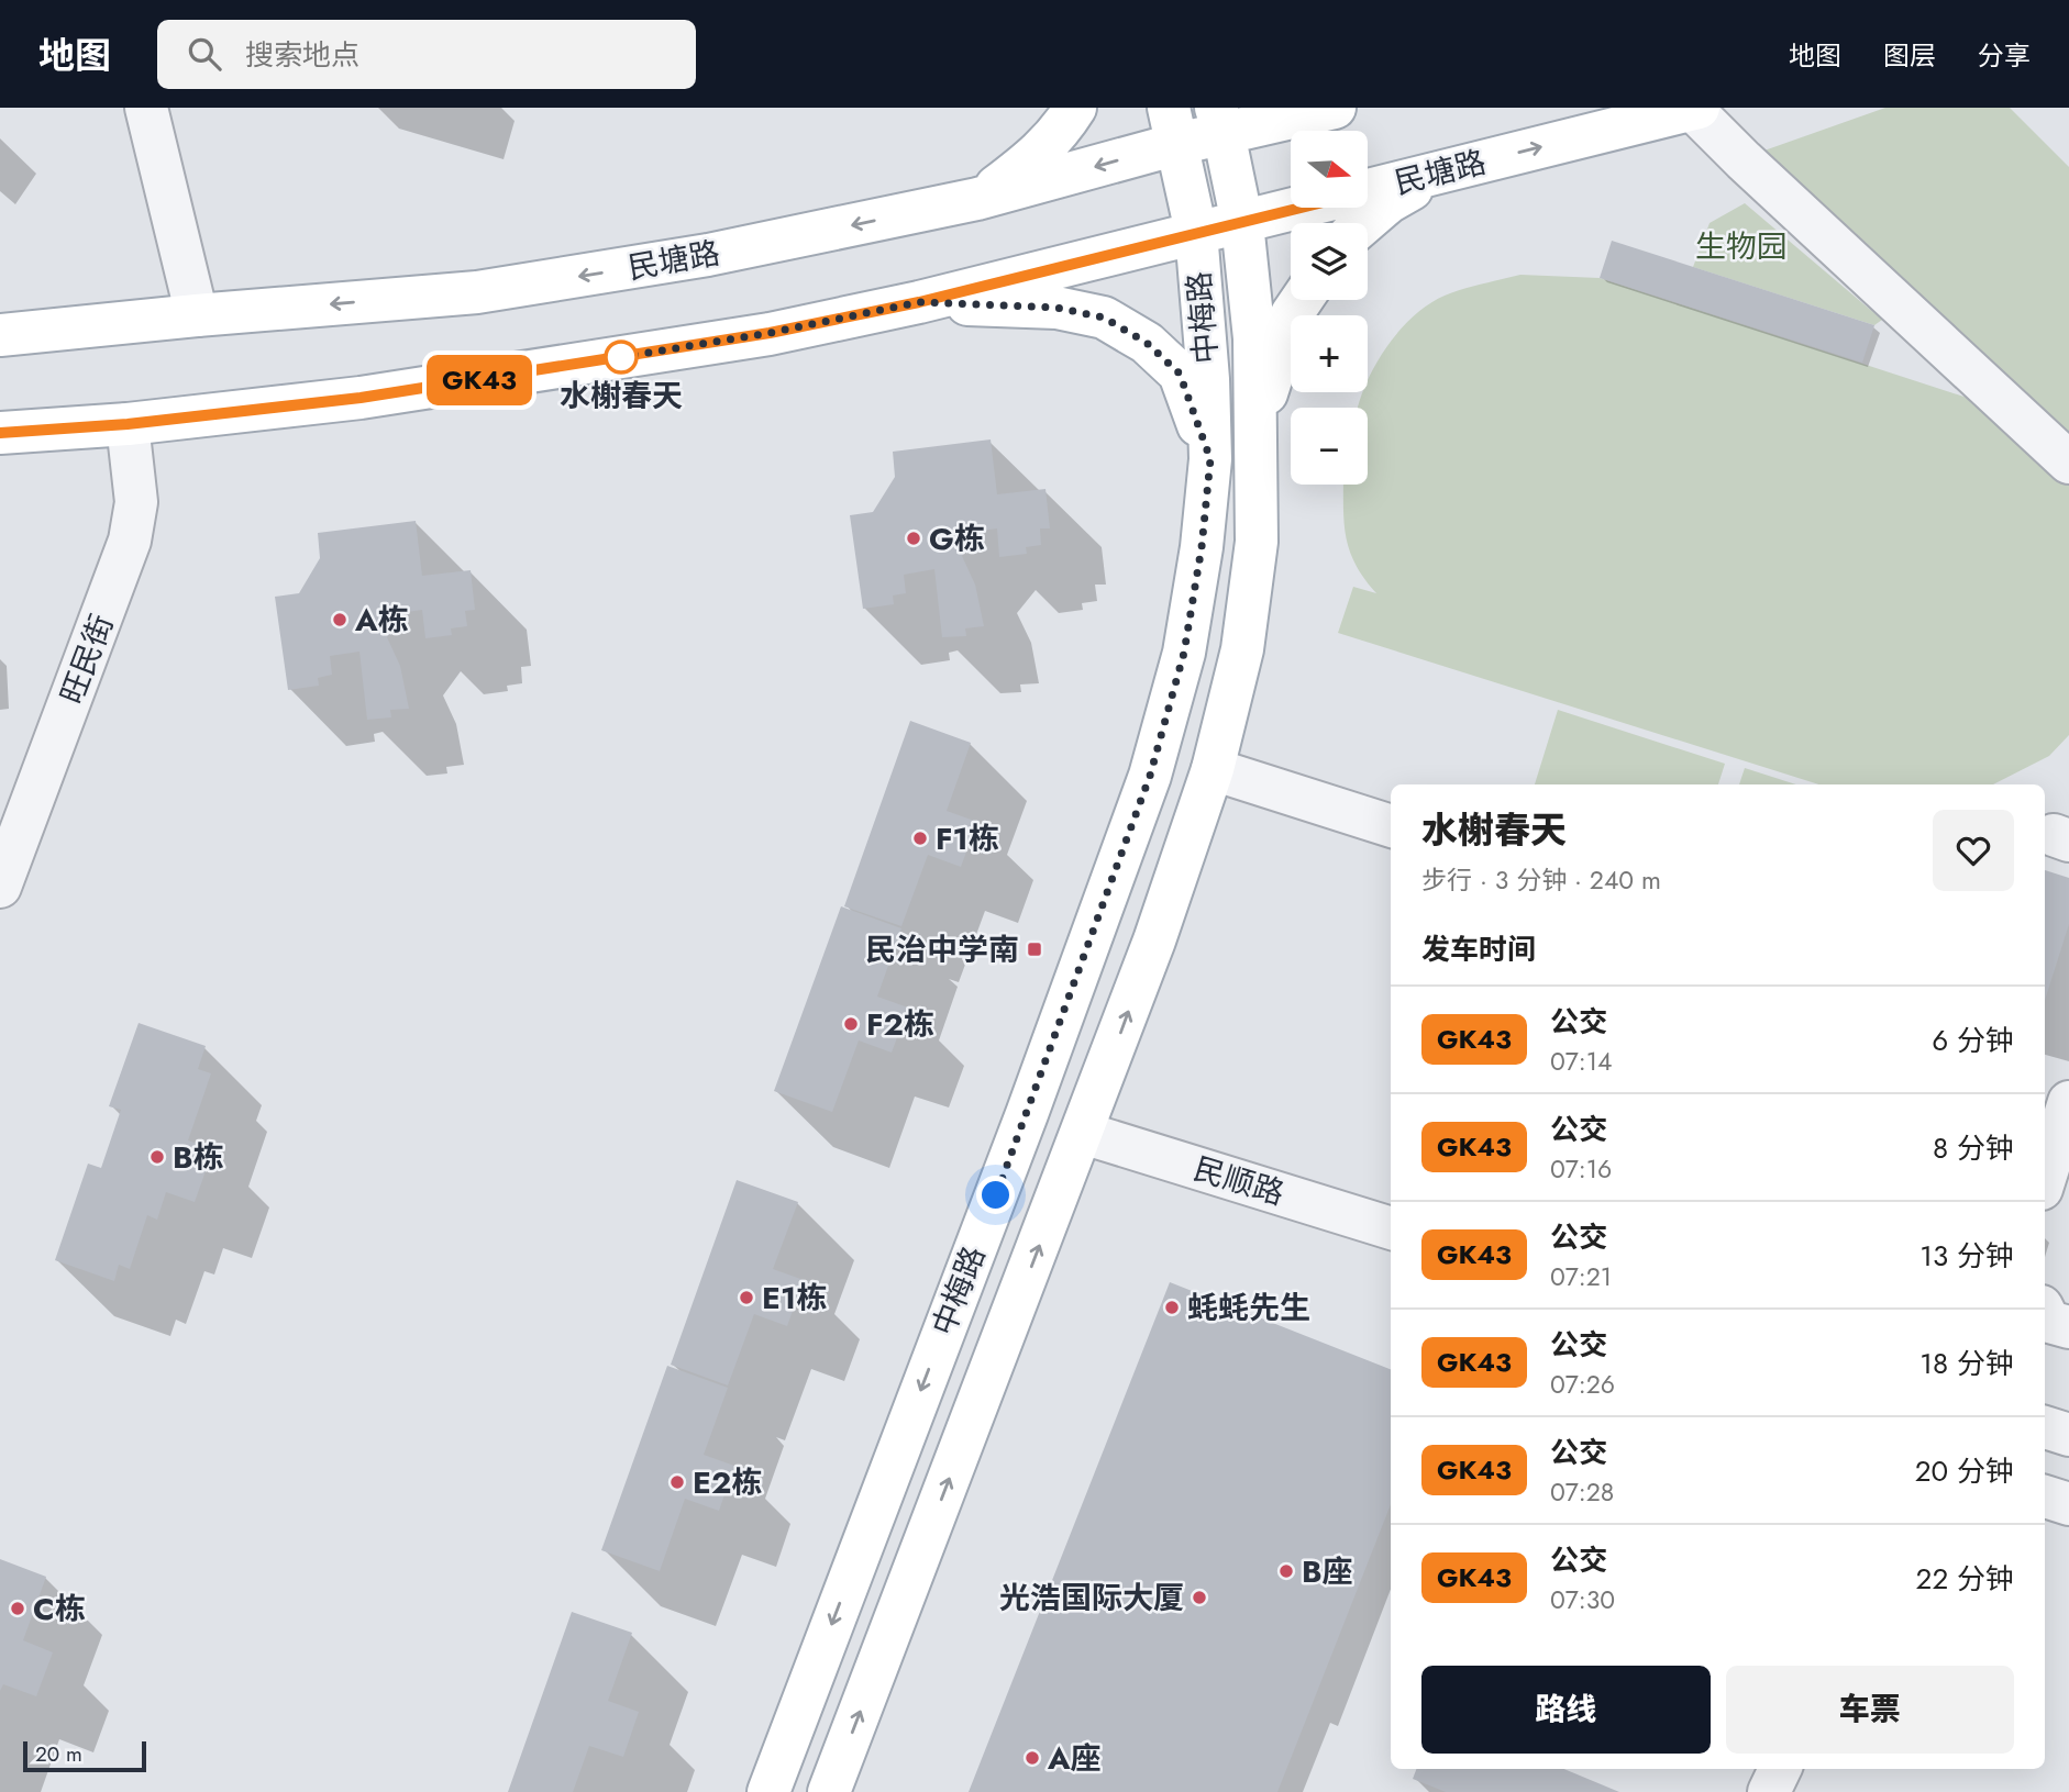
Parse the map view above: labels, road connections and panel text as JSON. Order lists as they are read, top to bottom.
{
  "streets": {
    "main road": ["民塘路", "中梅路"],
    "street": ["旺民街", "民顺路"]
  },
  "crossings": [
    ["民塘路", "中梅路"],
    ["民塘路", "旺民街"],
    ["中梅路", "民顺路"]
  ],
  "parks": ["生物园"],
  "places": {
    "other": [
      "水榭春天",
      "G栋",
      "A栋",
      "F1栋",
      "F2栋",
      "B栋",
      "E1栋",
      "蚝蚝先生",
      "E2栋",
      "B座",
      "光浩国际大厦",
      "C栋",
      "A座"
    ],
    "transit": ["民治中学南"]
  },
  "lines": ["bus line GK43"],
  "scale_bar": "20 m",
  "north": "right",
  "page": {
    "header": "地图",
    "search": "搜索地点",
    "nav": ["地图", "图层", "分享"],
    "on_map": "GK43",
    "map_buttons": ["+", "−"],
    "heading": [
      ["水榭春天", "步行 · 3 分钟 · 240 m"],
      "发车时间"
    ],
    "list": [
      {
        "mark": "GK43",
        "name": "公交",
        "note": "07:14",
        "value": "6 分钟"
      },
      {
        "mark": "GK43",
        "name": "公交",
        "note": "07:16",
        "value": "8 分钟"
      },
      {
        "mark": "GK43",
        "name": "公交",
        "note": "07:21",
        "value": "13 分钟"
      },
      {
        "mark": "GK43",
        "name": "公交",
        "note": "07:26",
        "value": "18 分钟"
      },
      {
        "mark": "GK43",
        "name": "公交",
        "note": "07:28",
        "value": "20 分钟"
      },
      {
        "mark": "GK43",
        "name": "公交",
        "note": "07:30",
        "value": "22 分钟"
      }
    ],
    "buttons": ["路线", "车票"],
    "scale": "20 m"
  }
}
